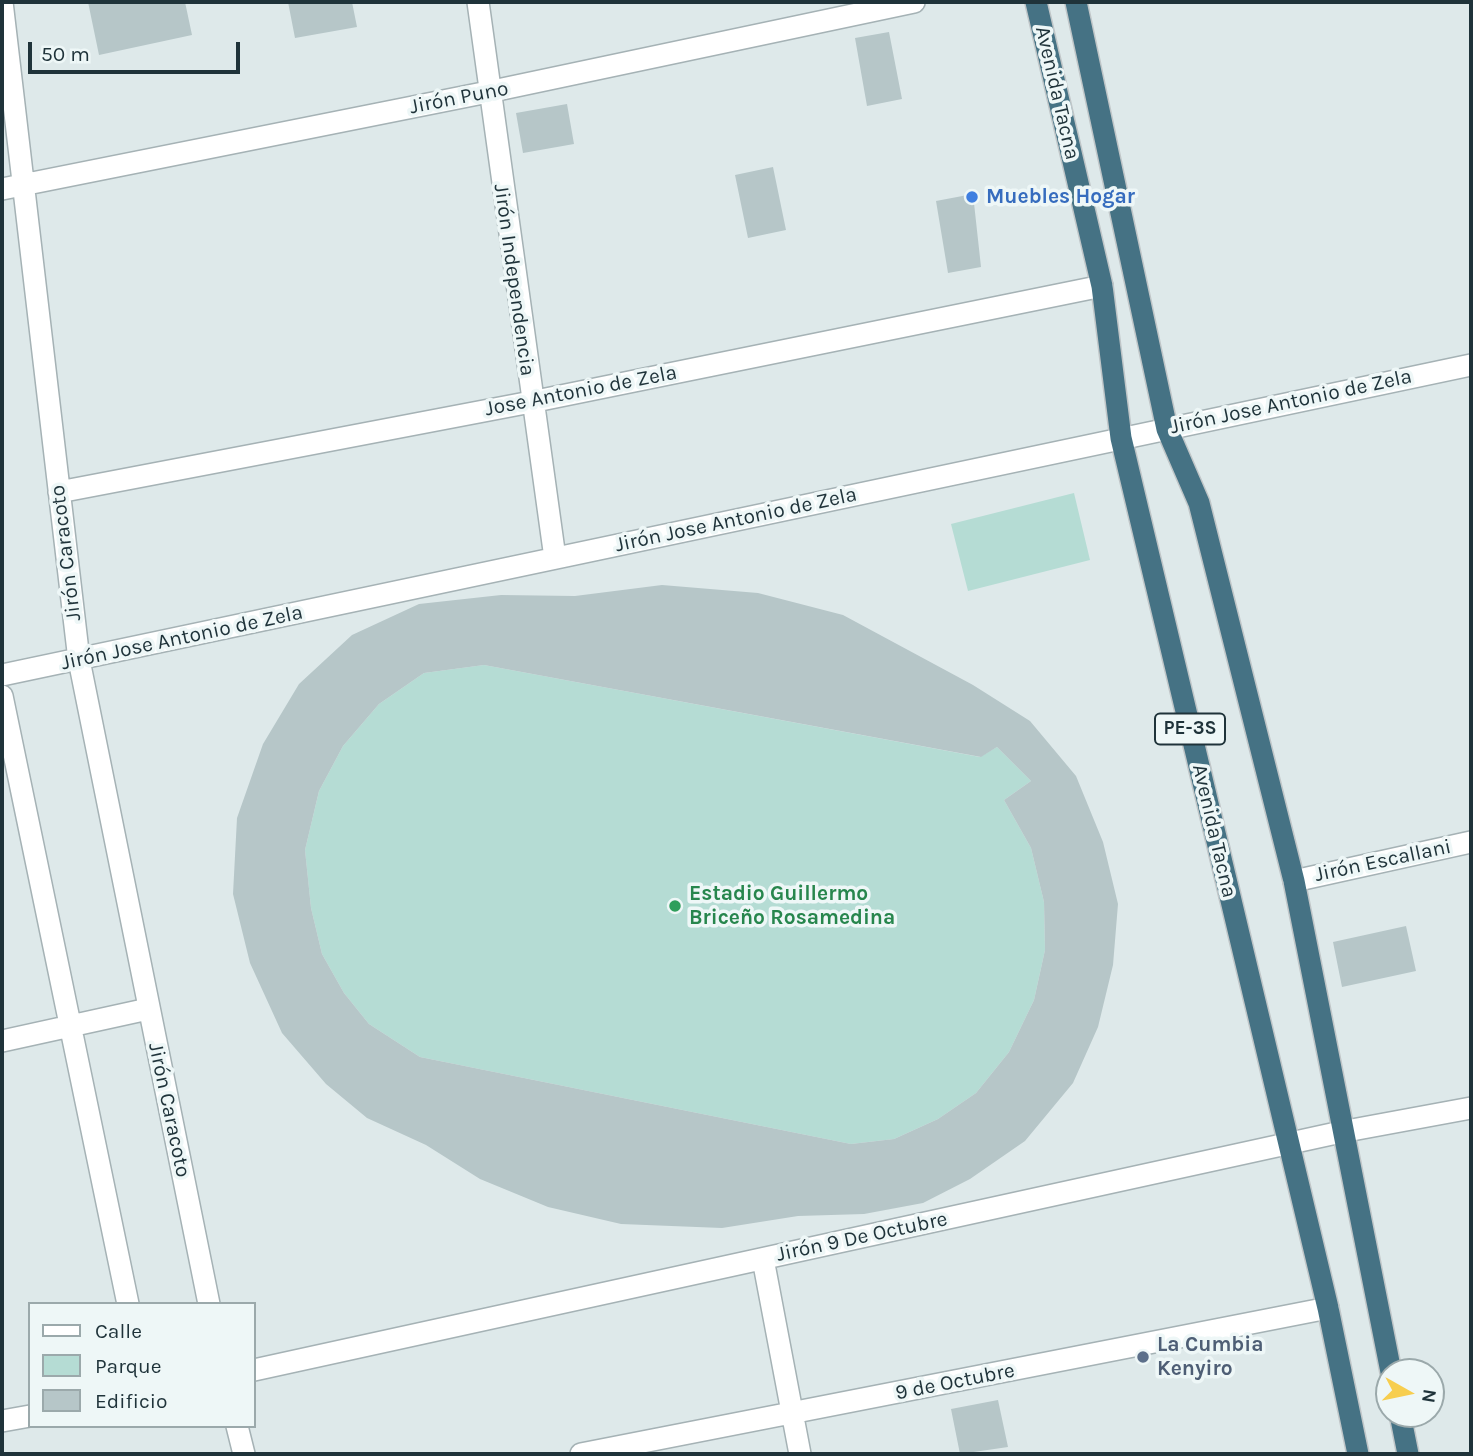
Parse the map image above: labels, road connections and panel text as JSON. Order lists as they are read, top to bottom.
{
  "streets": {
    "highway": ["Avenida Tacna", "PE-3S"],
    "street": [
      "Jirón Puno",
      "Jirón Independencia",
      "Jose Antonio de Zela",
      "Jirón Jose Antonio de Zela",
      "Jirón Caracoto",
      "Jirón Escallani",
      "Jirón 9 De Octubre",
      "9 de Octubre"
    ]
  },
  "crossings": [
    ["Avenida Tacna", "Jose Antonio de Zela"],
    ["Avenida Tacna", "Jirón Jose Antonio de Zela"],
    ["Avenida Tacna", "Jirón Escallani"],
    ["Avenida Tacna", "Jirón 9 De Octubre"],
    ["Avenida Tacna", "9 de Octubre"],
    ["Jirón Puno", "Jirón Independencia"],
    ["Jirón Puno", "Jirón Caracoto"],
    ["Jirón Independencia", "Jose Antonio de Zela"],
    ["Jirón Independencia", "Jirón Jose Antonio de Zela"],
    ["Jose Antonio de Zela", "Jirón Caracoto"],
    ["Jirón Jose Antonio de Zela", "Jirón Caracoto"]
  ],
  "places": ["Muebles Hogar", "Estadio Guillermo Briceño Rosamedina", "La Cumbia Kenyiro"],
  "legend": ["Calle", "Parque", "Edificio"],
  "scale_bar": "50 m",
  "north": "right"
}
